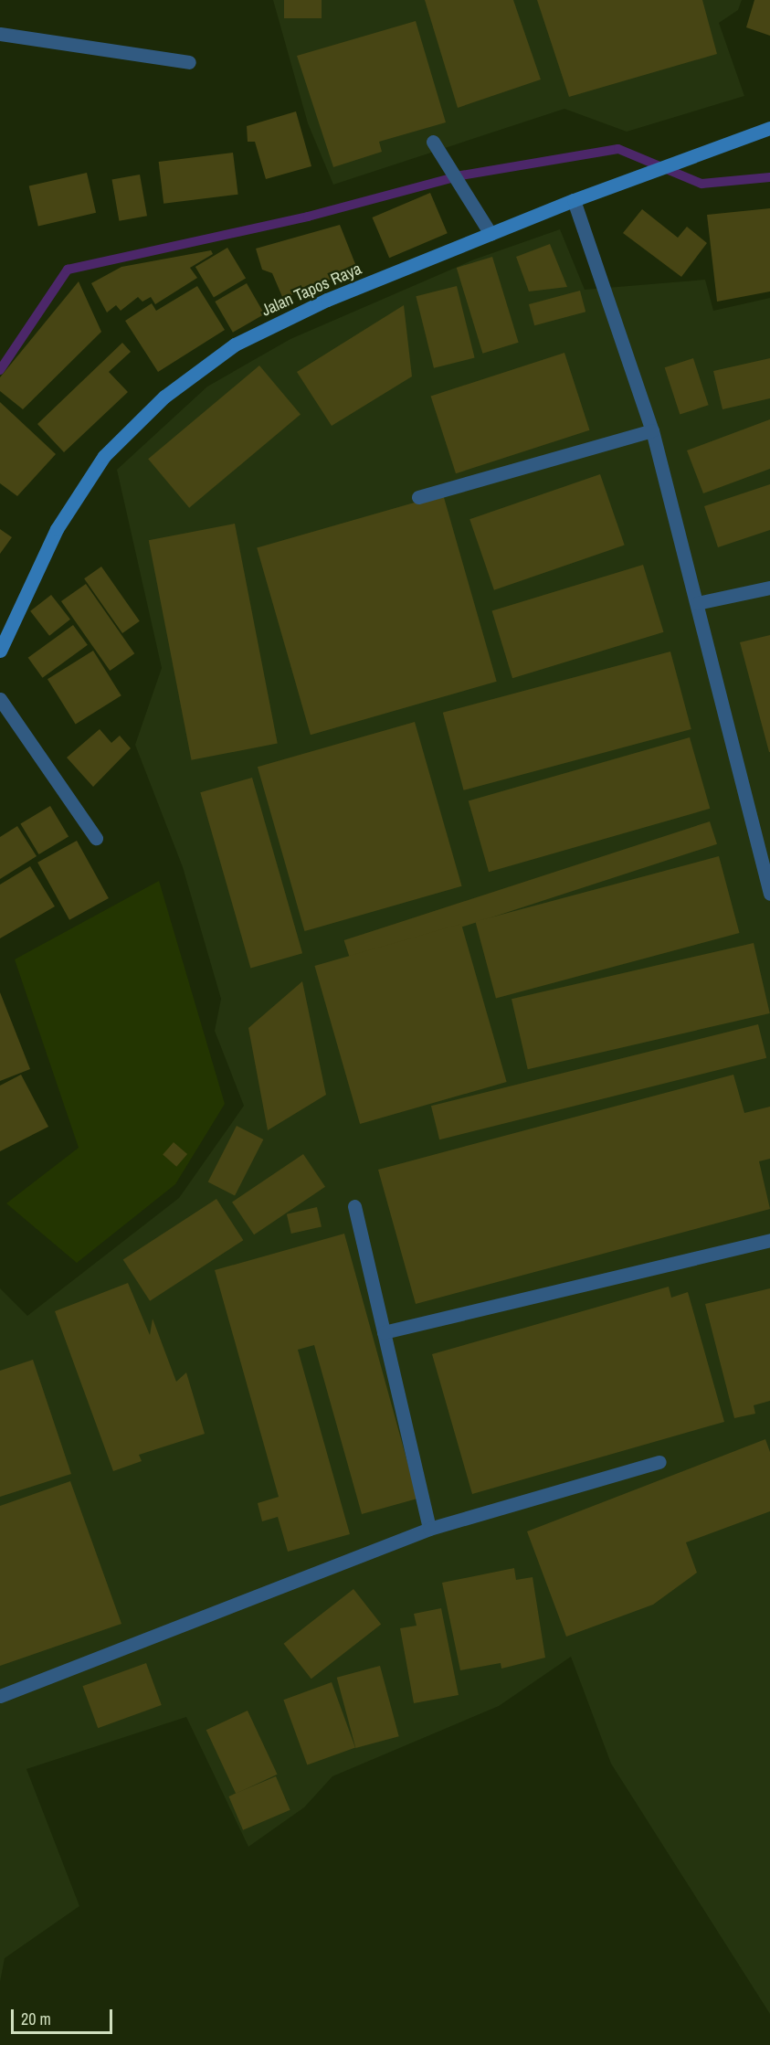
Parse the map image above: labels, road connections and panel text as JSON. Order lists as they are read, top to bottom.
{
  "streets": {
    "main road": ["Jalan Tapos Raya"]
  },
  "scale_bar": "20 m"
}
